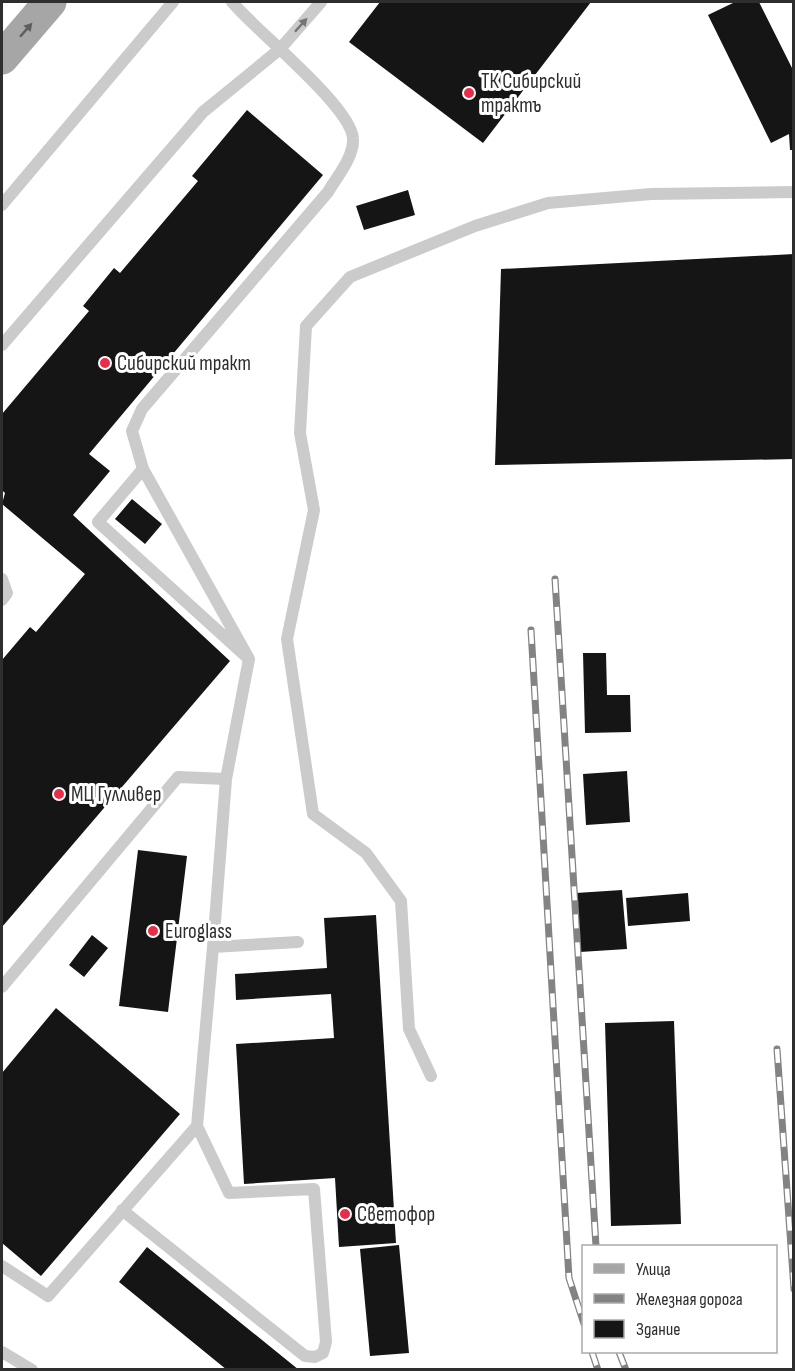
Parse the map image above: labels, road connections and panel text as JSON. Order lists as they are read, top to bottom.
{
  "places": [
    "ТК Сибирский трактъ",
    "Сибирский тракт",
    "МЦ Гулливер",
    "Euroglass",
    "Светофор"
  ],
  "legend": ["Улица", "Железная дорога", "Здание"]
}
